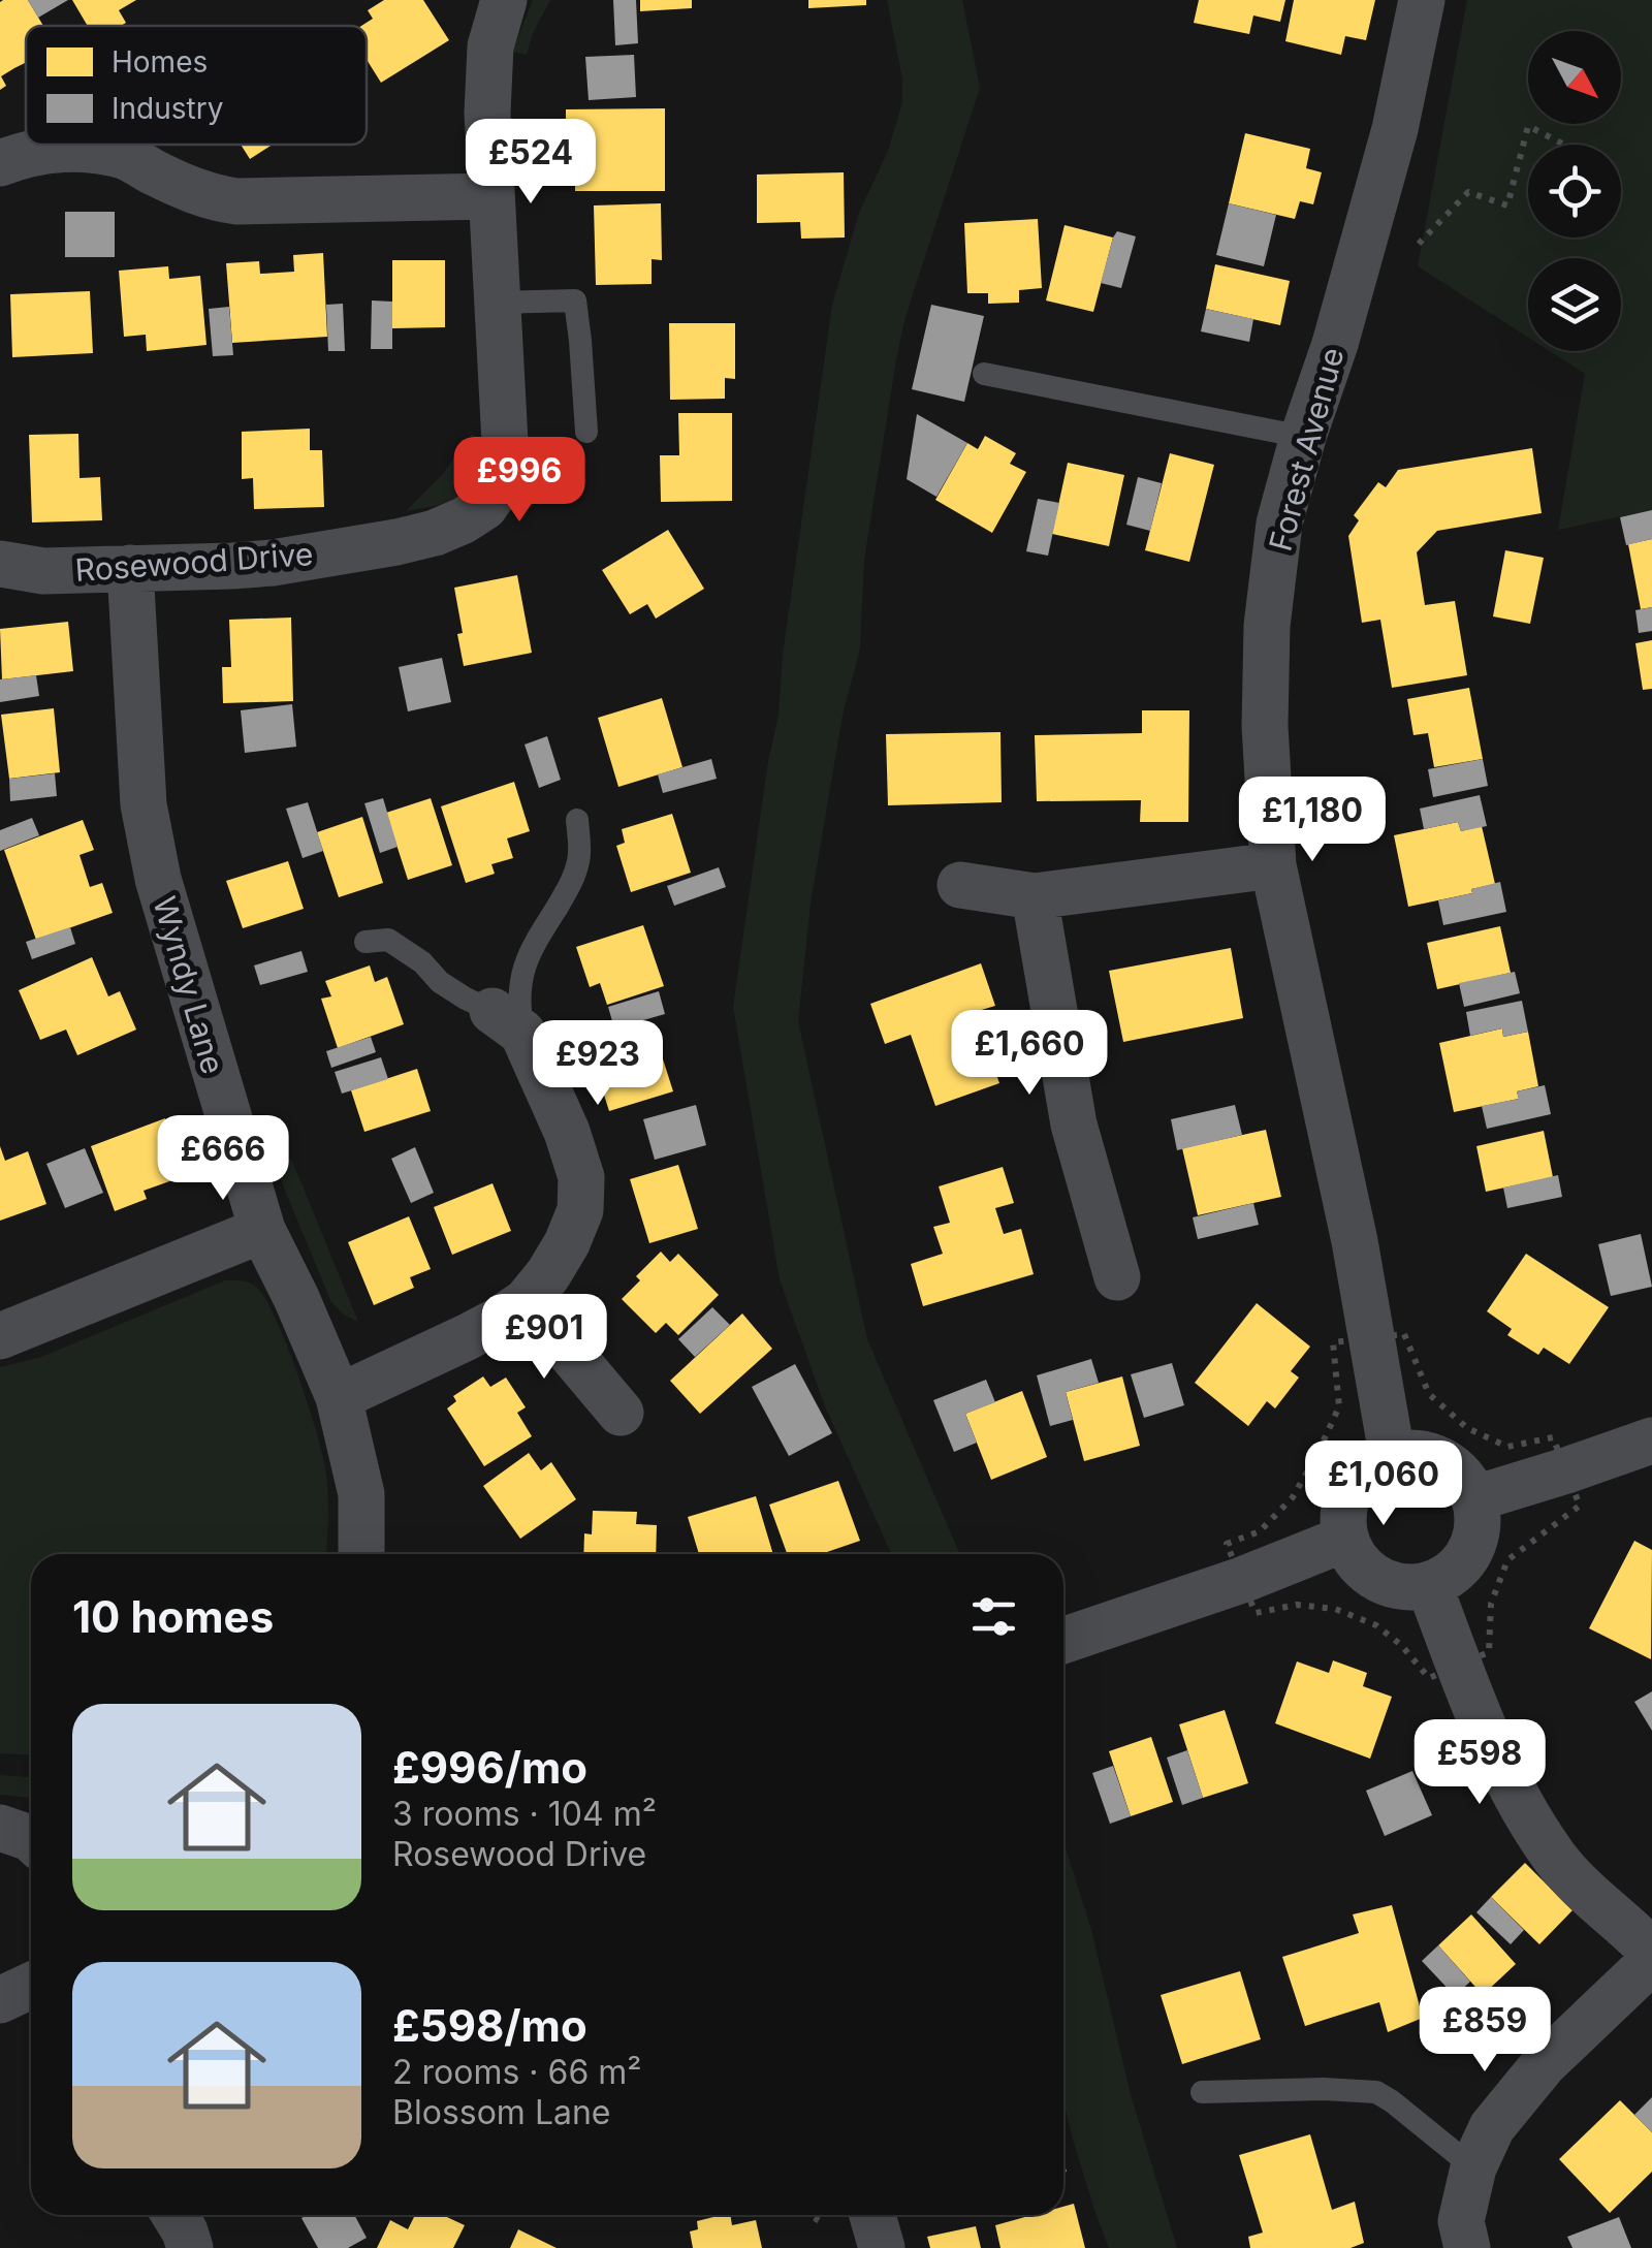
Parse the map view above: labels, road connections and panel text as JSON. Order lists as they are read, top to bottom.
{
  "streets": {
    "street": ["Forest Avenue", "Rosewood Drive", "Wyndy Lane"]
  },
  "crossings": [
    ["Rosewood Drive", "Wyndy Lane"]
  ],
  "legend": ["Homes", "Industry"],
  "north": "bottom right",
  "page": {
    "price": [
      "£524",
      "£996",
      "£1,180",
      "£1,660",
      "£923",
      "£666",
      "£901",
      "£1,060",
      "£598",
      "£859"
    ],
    "heading": "10 homes",
    "list": [
      {
        "name": "£996/mo",
        "note": "3 rooms · 104 m² · Rosewood Drive"
      },
      {
        "name": "£598/mo",
        "note": "2 rooms · 66 m² · Blossom Lane"
      }
    ]
  }
}
